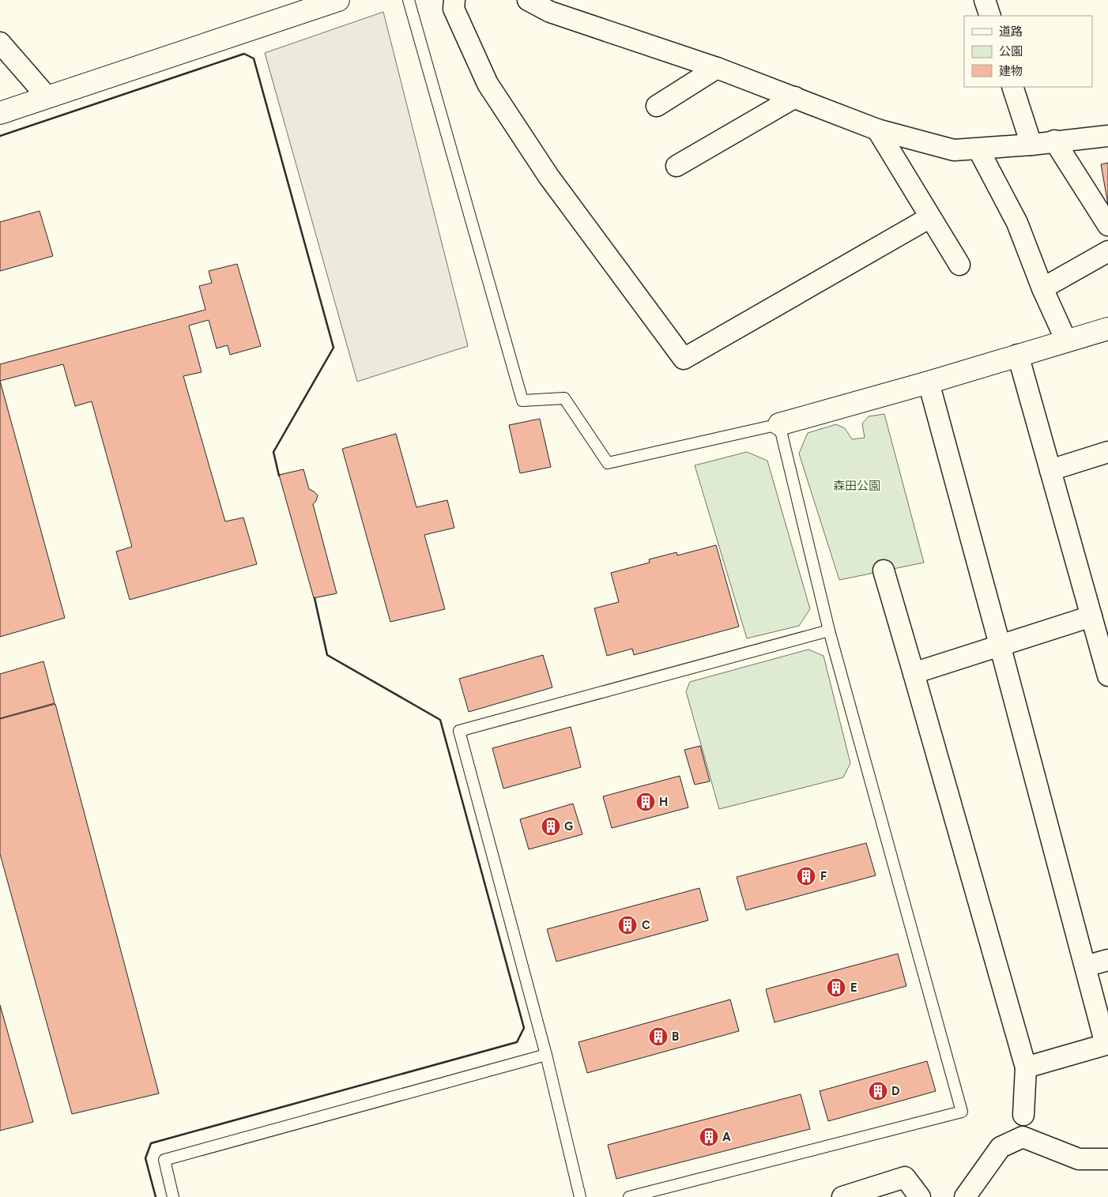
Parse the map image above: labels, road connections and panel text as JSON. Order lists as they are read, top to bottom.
{
  "parks": ["森田公園"],
  "places": {
    "building": [
      "H",
      "G",
      "F",
      "C",
      "E",
      "B",
      "D",
      "A"
    ]
  },
  "legend": ["道路", "公園", "建物"]
}
